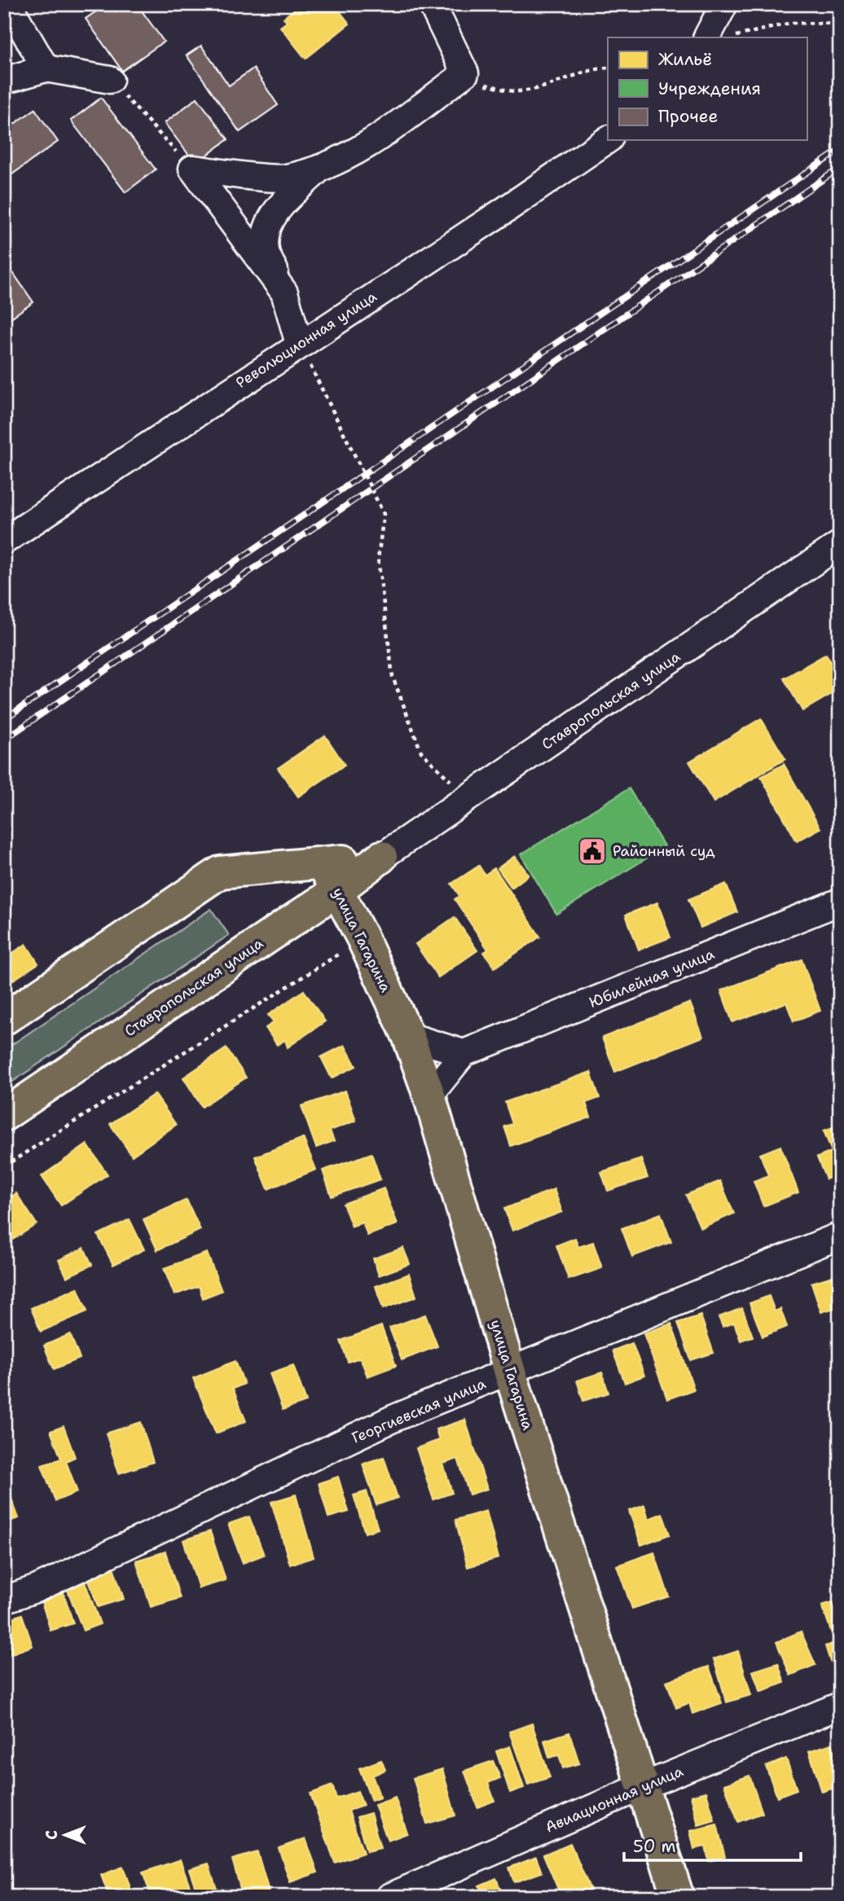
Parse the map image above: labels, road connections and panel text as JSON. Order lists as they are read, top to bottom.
{
  "streets": {
    "main road": ["Ставропольская улица", "улица Гагарина"],
    "street": [
      "Революционная улица",
      "Юбилейная улица",
      "Георгиевская улица",
      "Авиационная улица"
    ]
  },
  "crossings": [
    ["Ставропольская улица", "улица Гагарина"],
    ["улица Гагарина", "Юбилейная улица"],
    ["улица Гагарина", "Георгиевская улица"],
    ["улица Гагарина", "Авиационная улица"]
  ],
  "places": {
    "public building": ["Районный суд"]
  },
  "legend": ["Жильё", "Учреждения", "Прочее"],
  "scale_bar": "50 m",
  "north": "left"
}
